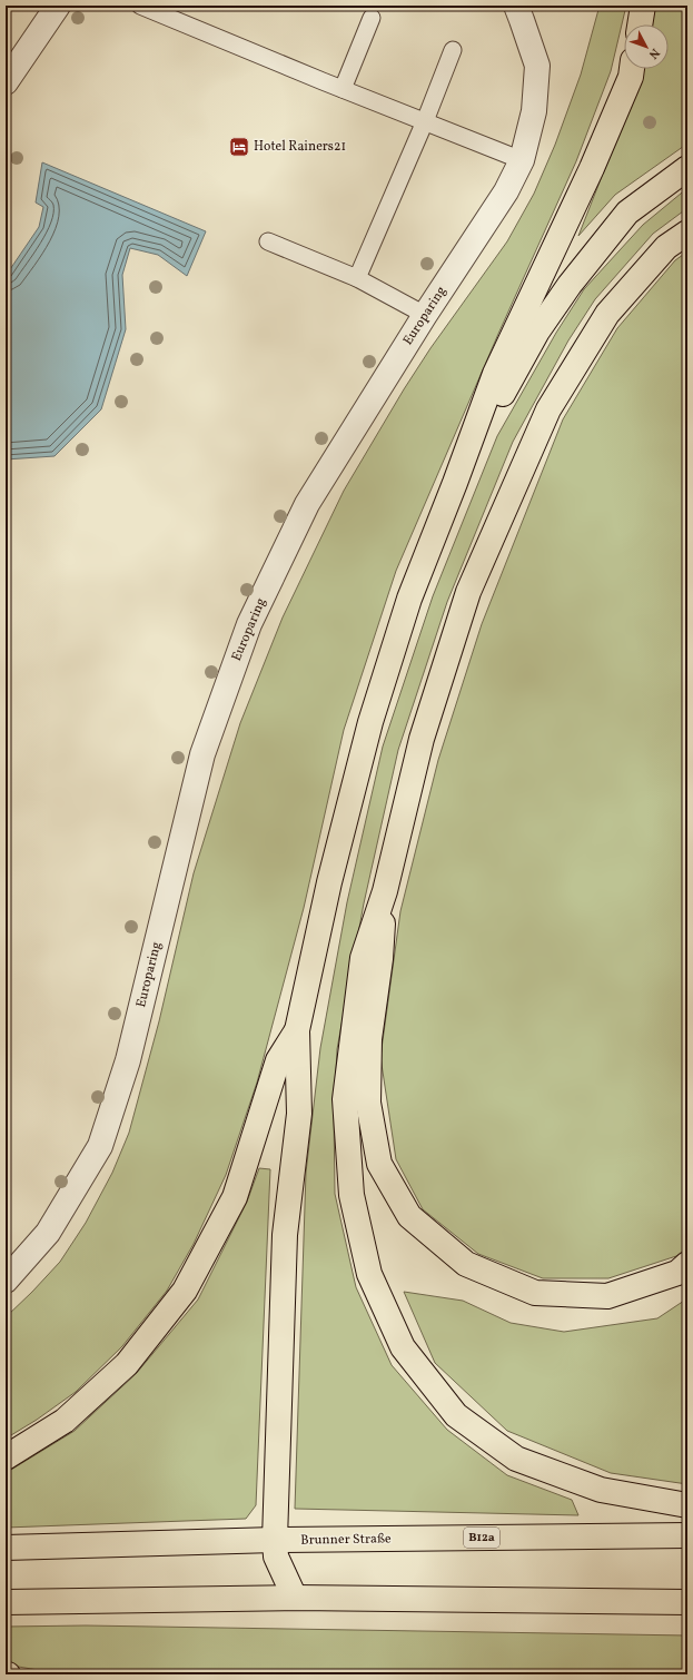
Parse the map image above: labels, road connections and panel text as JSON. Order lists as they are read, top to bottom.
{
  "streets": {
    "main road": ["B12a", "Brunner Straße"],
    "street": ["Europaring"]
  },
  "places": {
    "hotel": ["Hotel Rainers21"]
  },
  "north": "bottom right"
}
